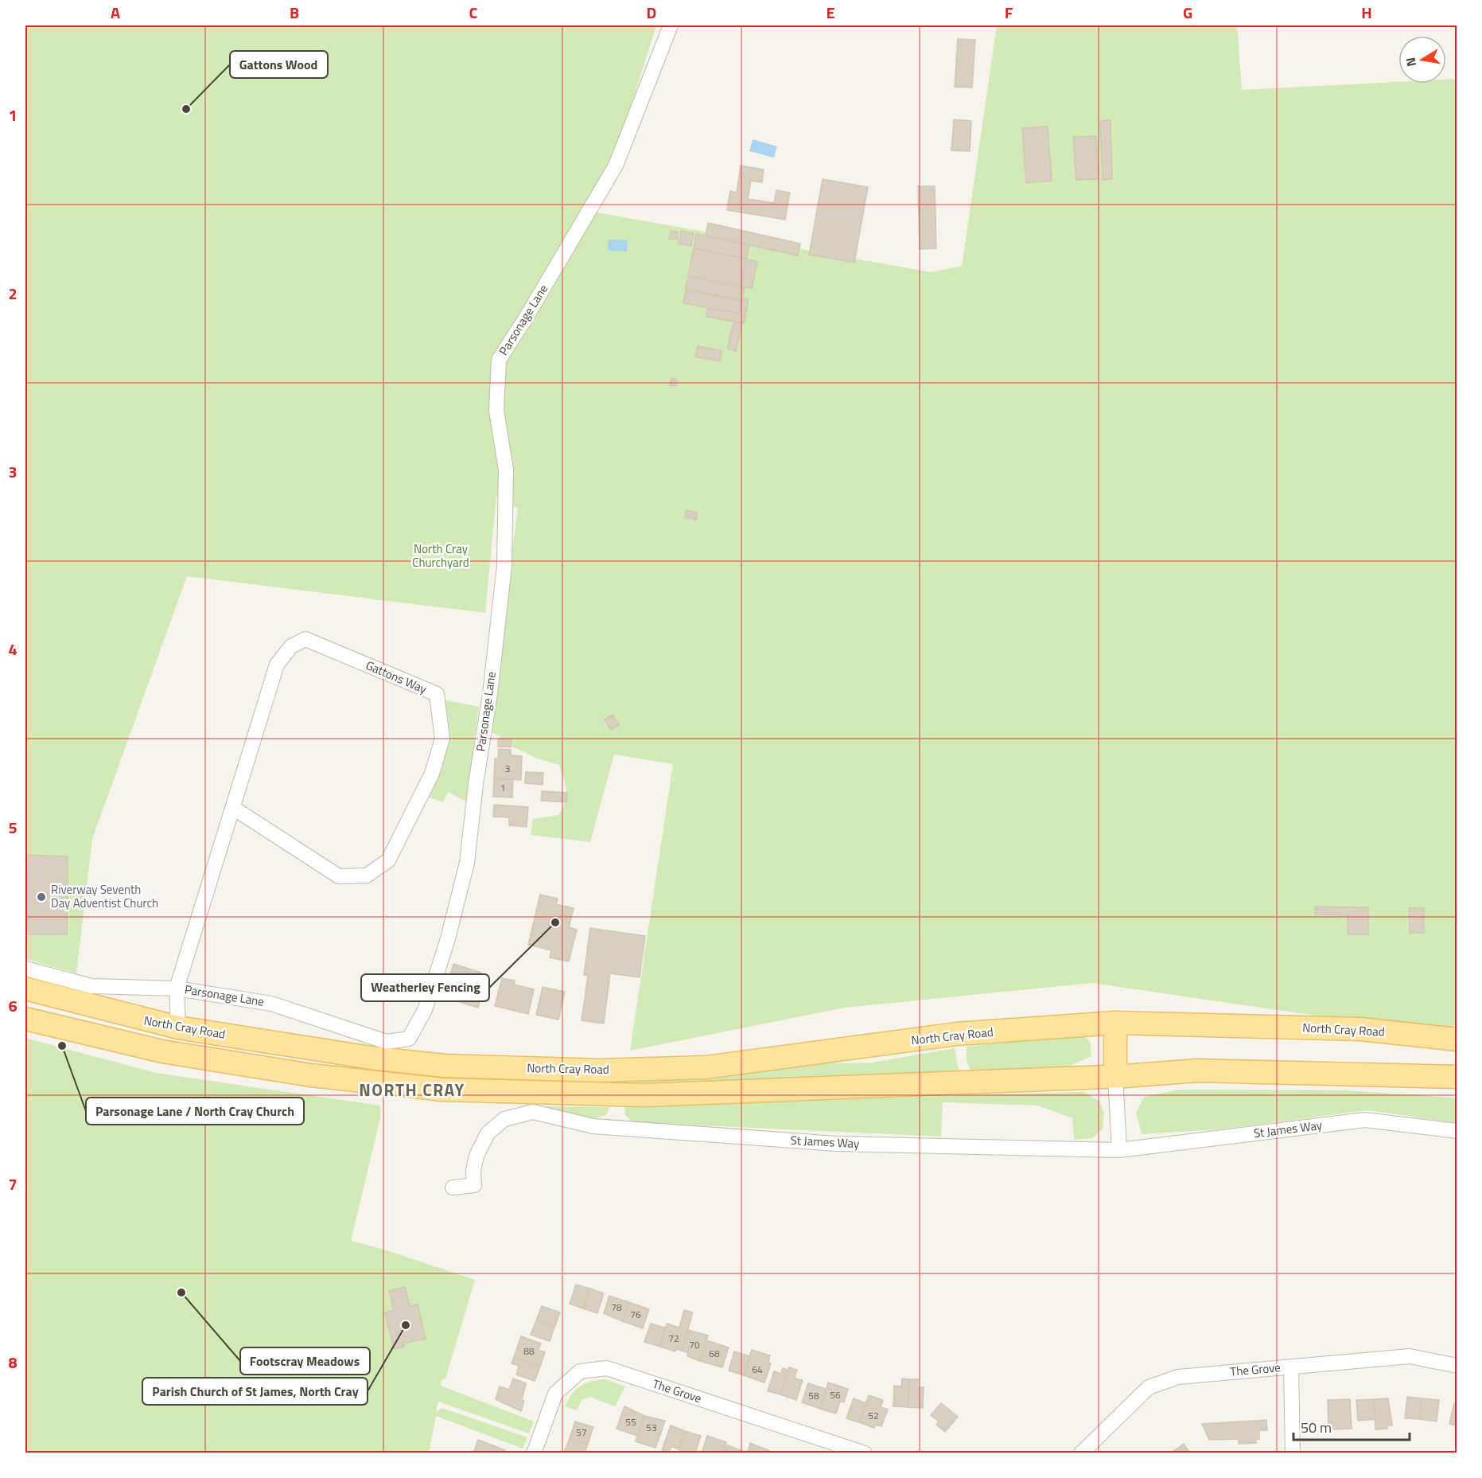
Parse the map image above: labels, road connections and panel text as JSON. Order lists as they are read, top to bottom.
{
  "streets": {
    "main road": ["North Cray Road"],
    "street": [
      "Parsonage Lane",
      "Gattons Way",
      "St James Way",
      "The Grove"
    ]
  },
  "crossings": [
    ["Parsonage Lane", "Gattons Way"],
    ["Gattons Way", "North Cray Road"]
  ],
  "districts": ["NORTH CRAY"],
  "parks": ["North Cray Churchyard"],
  "places": [
    "Gattons Wood",
    "Riverway Seventh Day Adventist Church",
    "Weatherley Fencing",
    "Parsonage Lane / North Cray Church",
    "Footscray Meadows",
    "Parish Church of St James, North Cray"
  ],
  "house_numbers": [
    "3",
    "1",
    "78",
    "76",
    "72",
    "70",
    "88",
    "68",
    "64",
    "56",
    "58",
    "52",
    "55",
    "53",
    "57"
  ],
  "scale_bar": "50 m",
  "north": "left",
  "grid": {
    "columns": [
      "A",
      "B",
      "C",
      "D",
      "E",
      "F",
      "G",
      "H"
    ],
    "rows": [
      "1",
      "2",
      "3",
      "4",
      "5",
      "6",
      "7",
      "8"
    ]
  }
}
